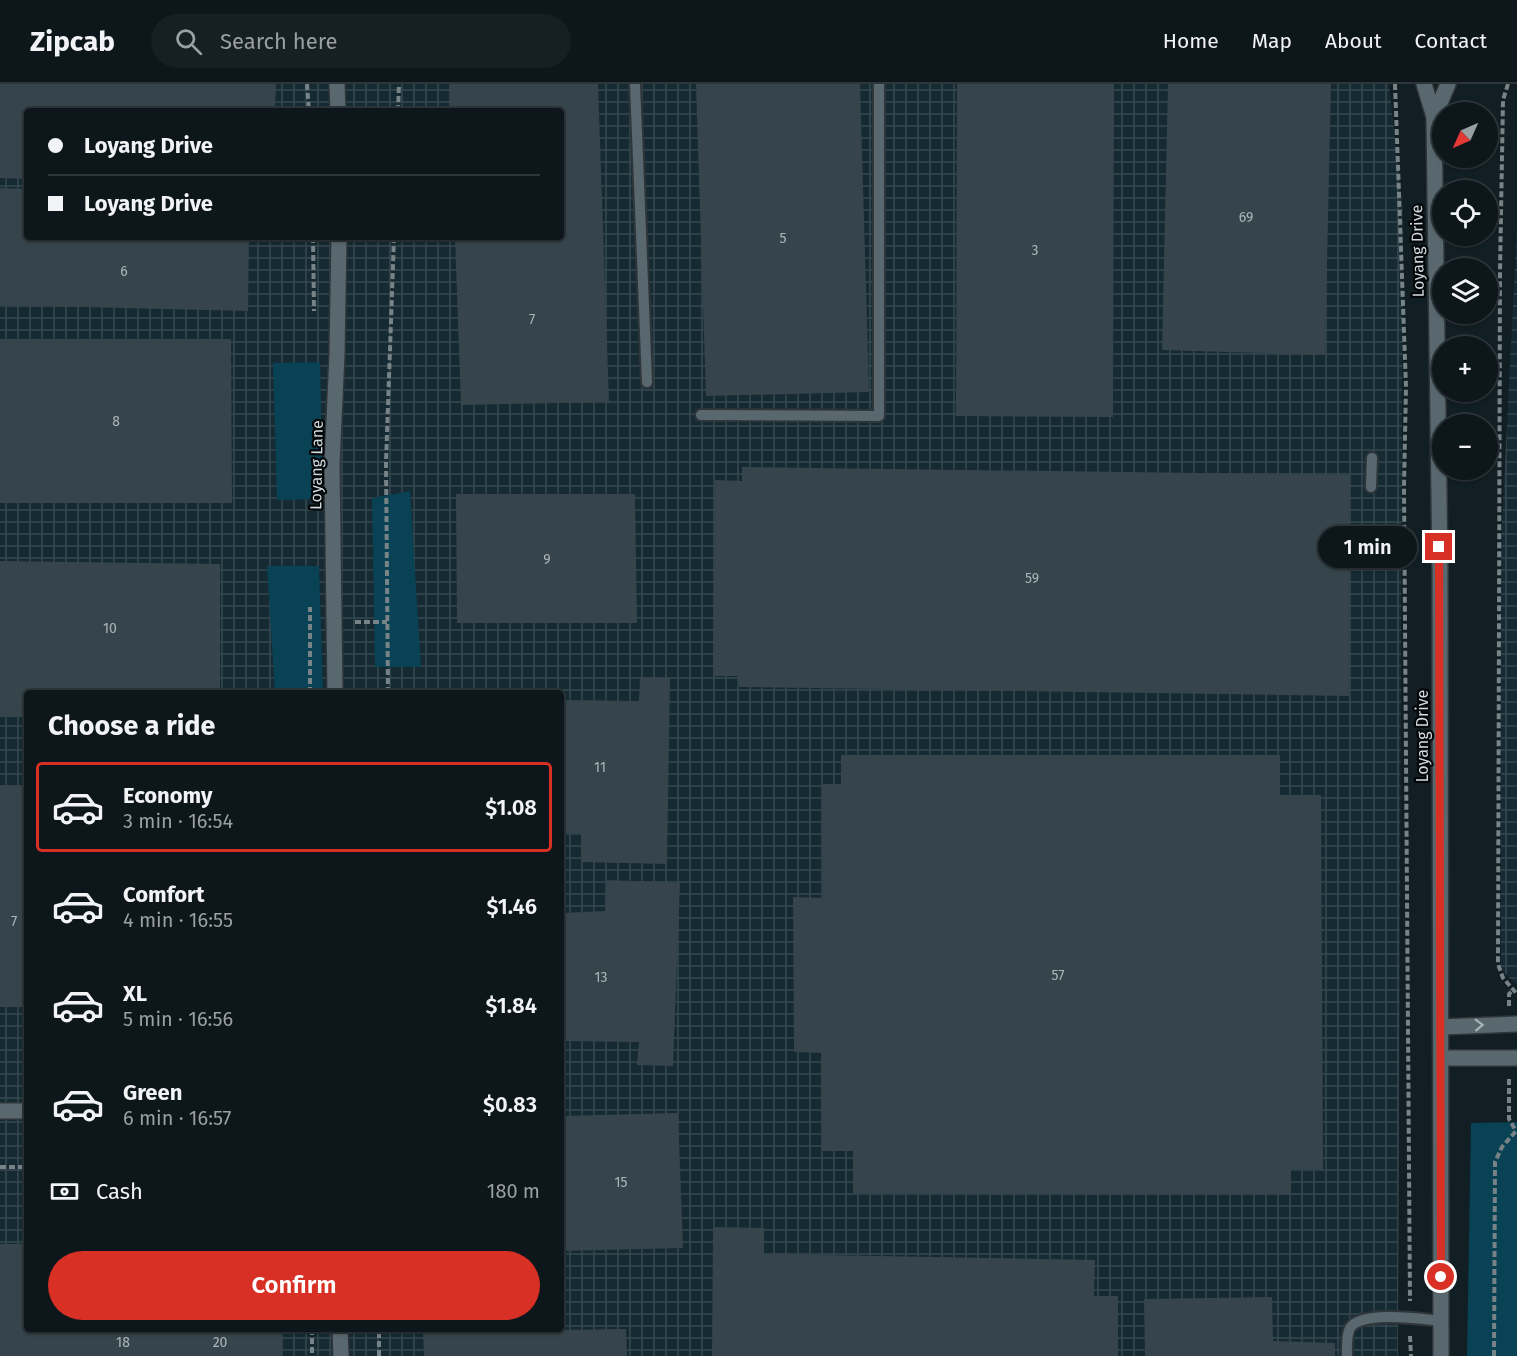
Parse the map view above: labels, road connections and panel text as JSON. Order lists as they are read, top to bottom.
{
  "streets": {
    "street": ["Loyang Drive", "Loyang Lane"]
  },
  "house_numbers": [
    "69",
    "5",
    "3",
    "6",
    "7",
    "8",
    "9",
    "59",
    "10",
    "11",
    "7",
    "57",
    "13",
    "15",
    "18",
    "20"
  ],
  "north": "bottom left",
  "page": {
    "header": "Zipcab",
    "search": "Search here",
    "nav": [
      "Home",
      "Map",
      "About",
      "Contact"
    ],
    "map_buttons": ["+", "−"],
    "banner": ["Loyang Drive", "Loyang Drive"],
    "bubble": "1 min",
    "heading": "Choose a ride",
    "list": [
      {
        "name": "Economy",
        "note": "3 min · 16:54",
        "value": "$1.08"
      },
      {
        "name": "Comfort",
        "note": "4 min · 16:55",
        "value": "$1.46"
      },
      {
        "name": "XL",
        "note": "5 min · 16:56",
        "value": "$1.84"
      },
      {
        "name": "Green",
        "note": "6 min · 16:57",
        "value": "$0.83"
      }
    ],
    "pay": ["Cash", "180 m"],
    "buttons": "Confirm"
  }
}
